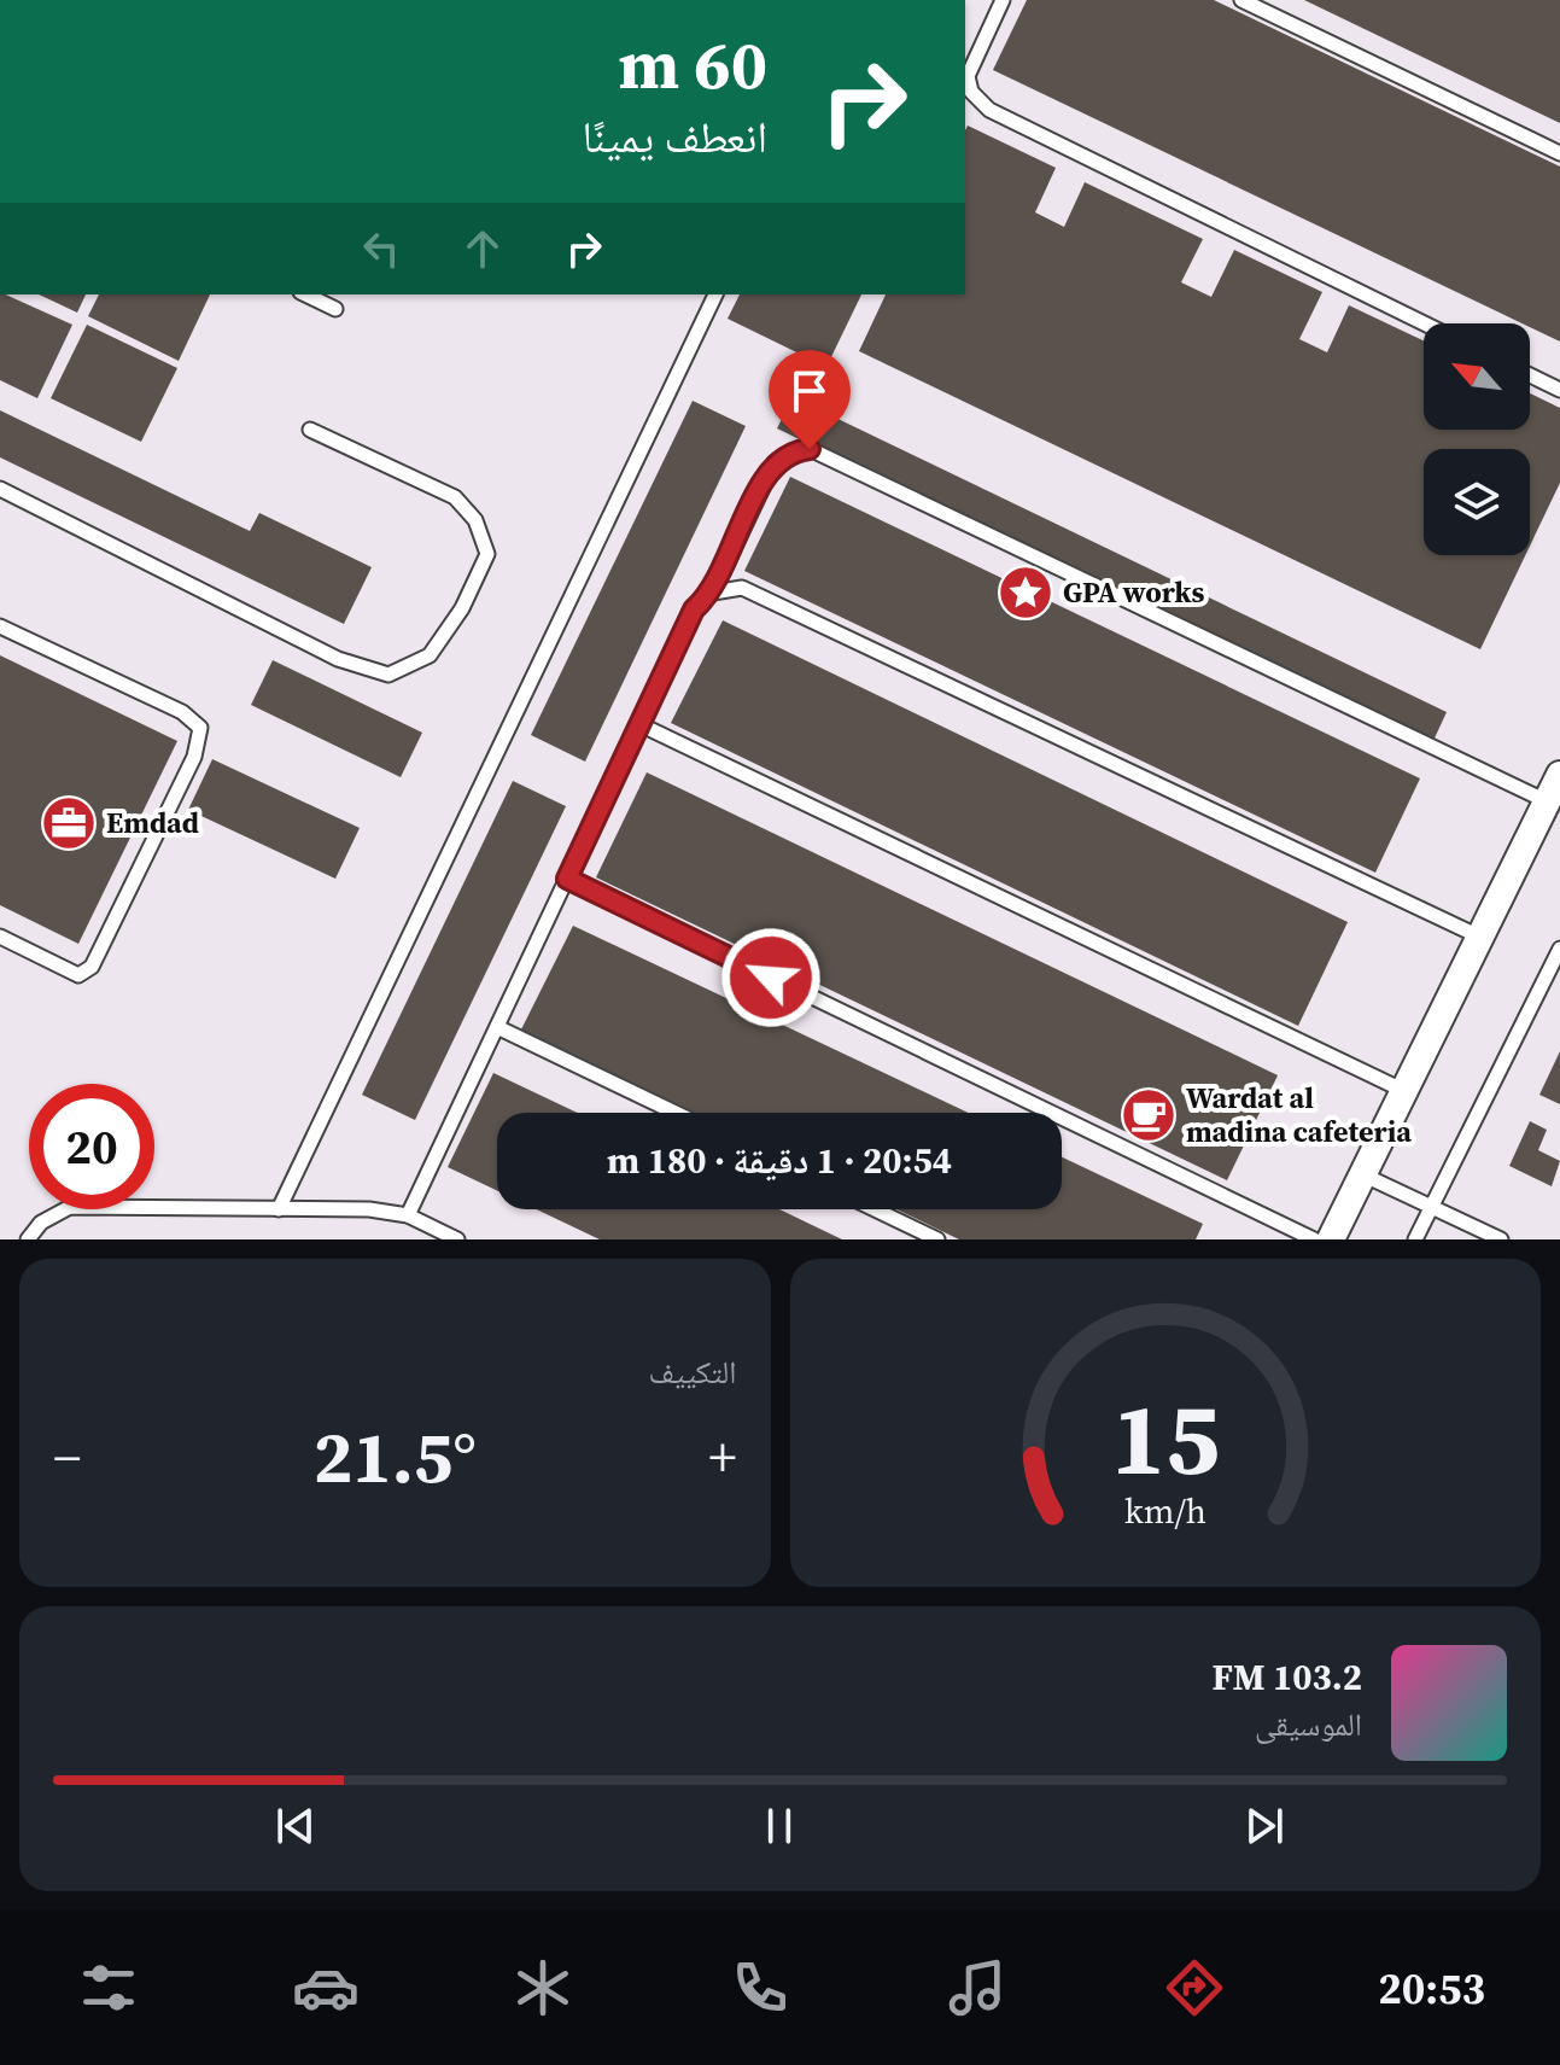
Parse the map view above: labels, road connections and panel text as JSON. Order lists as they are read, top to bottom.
{
  "places": {
    "place": ["GPA works"],
    "office": ["Emdad"],
    "cafe": ["Wardat al madina cafeteria"]
  },
  "north": "top left",
  "page": {
    "turn": ["60 m", "انعطف يمينًا"],
    "limit": "20",
    "trip": "20:54 · 1 دقيقة · 180 m",
    "tile": "التكييف",
    "heat": ["−", "21.5°", "+"],
    "song": ["103.2 FM", "الموسيقى"],
    "tabs": "20:53",
    "gauge": ["15", "km/h"]
  }
}
